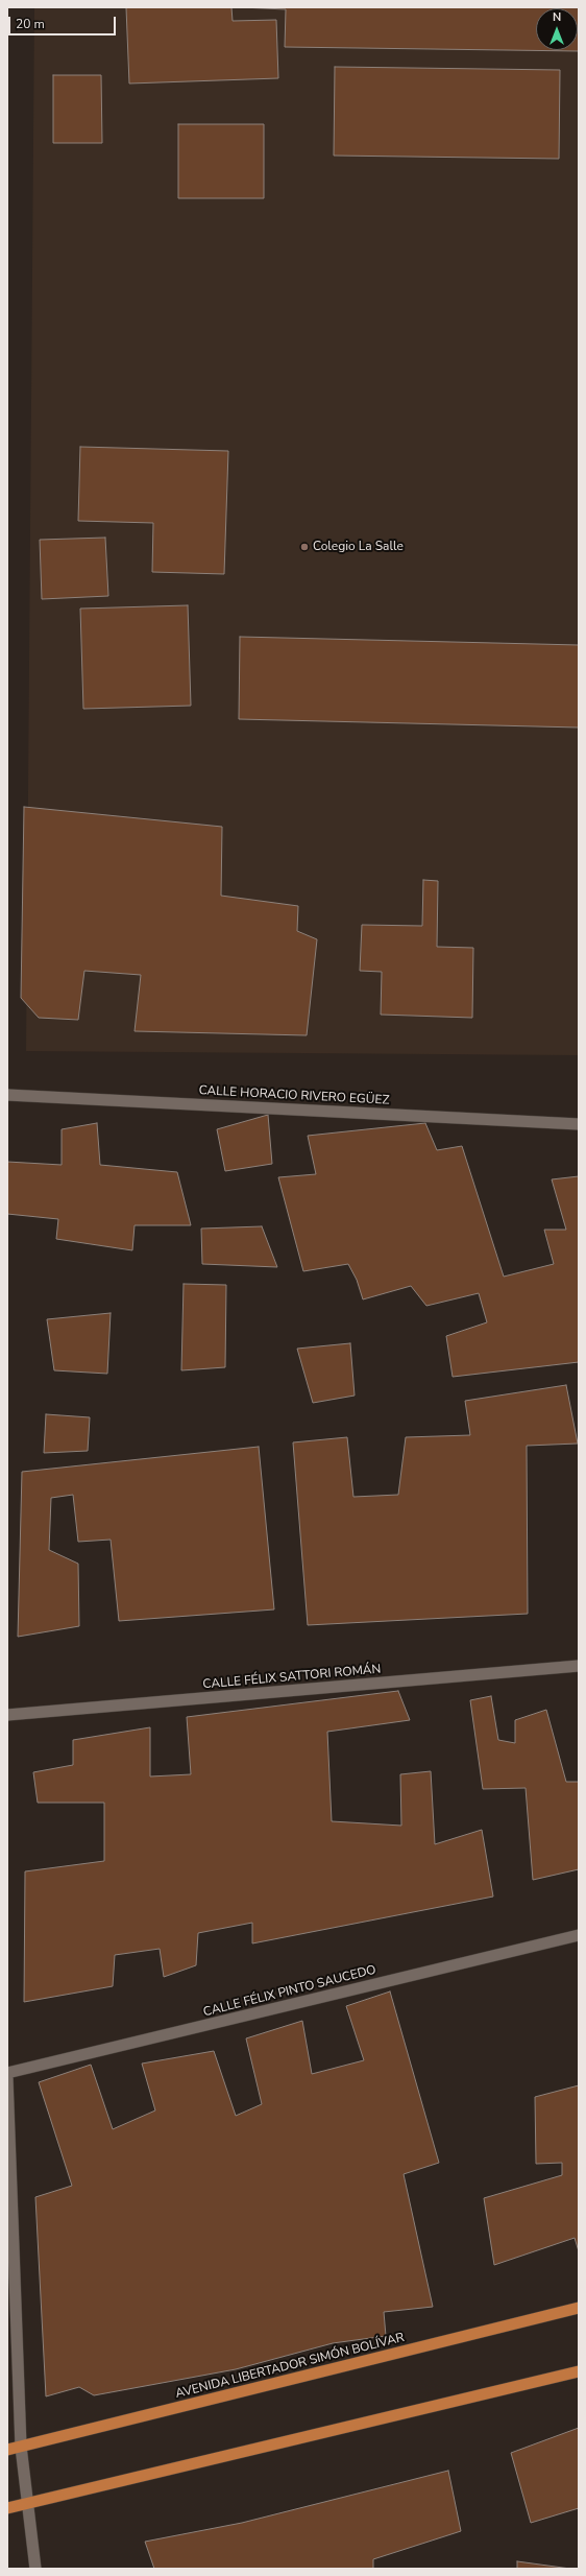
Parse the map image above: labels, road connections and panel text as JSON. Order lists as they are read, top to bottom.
{
  "streets": {
    "main road": ["AVENIDA LIBERTADOR SIMÓN BOLÍVAR"],
    "street": ["CALLE HORACIO RIVERO EGÜEZ", "CALLE FÉLIX SATTORI ROMÁN", "CALLE FÉLIX PINTO SAUCEDO"]
  },
  "places": ["Colegio La Salle"],
  "scale_bar": "20 m",
  "north": "top"
}
